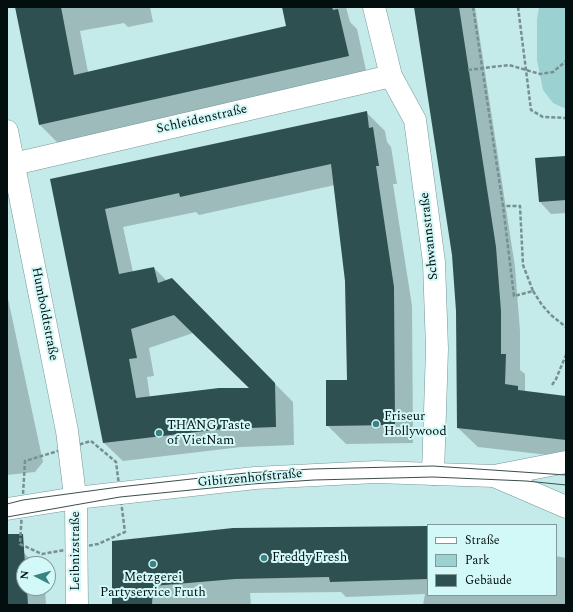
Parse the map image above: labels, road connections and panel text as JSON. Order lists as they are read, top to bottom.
{
  "streets": {
    "street": [
      "Schleidenstraße",
      "Schwannstraße",
      "Humboldtstraße",
      "Gibitzenhofstraße",
      "Leibnizstraße"
    ]
  },
  "crossings": [
    ["Schleidenstraße", "Schwannstraße"],
    ["Schleidenstraße", "Humboldtstraße"],
    ["Schwannstraße", "Gibitzenhofstraße"],
    ["Humboldtstraße", "Gibitzenhofstraße"],
    ["Humboldtstraße", "Leibnizstraße"],
    ["Gibitzenhofstraße", "Leibnizstraße"]
  ],
  "places": [
    "Friseur Hollywood",
    "THANG Taste of VietNam",
    "Freddy Fresh",
    "Metzgerei Partyservice Fruth"
  ],
  "legend": ["Straße", "Park", "Gebäude"],
  "north": "left"
}
